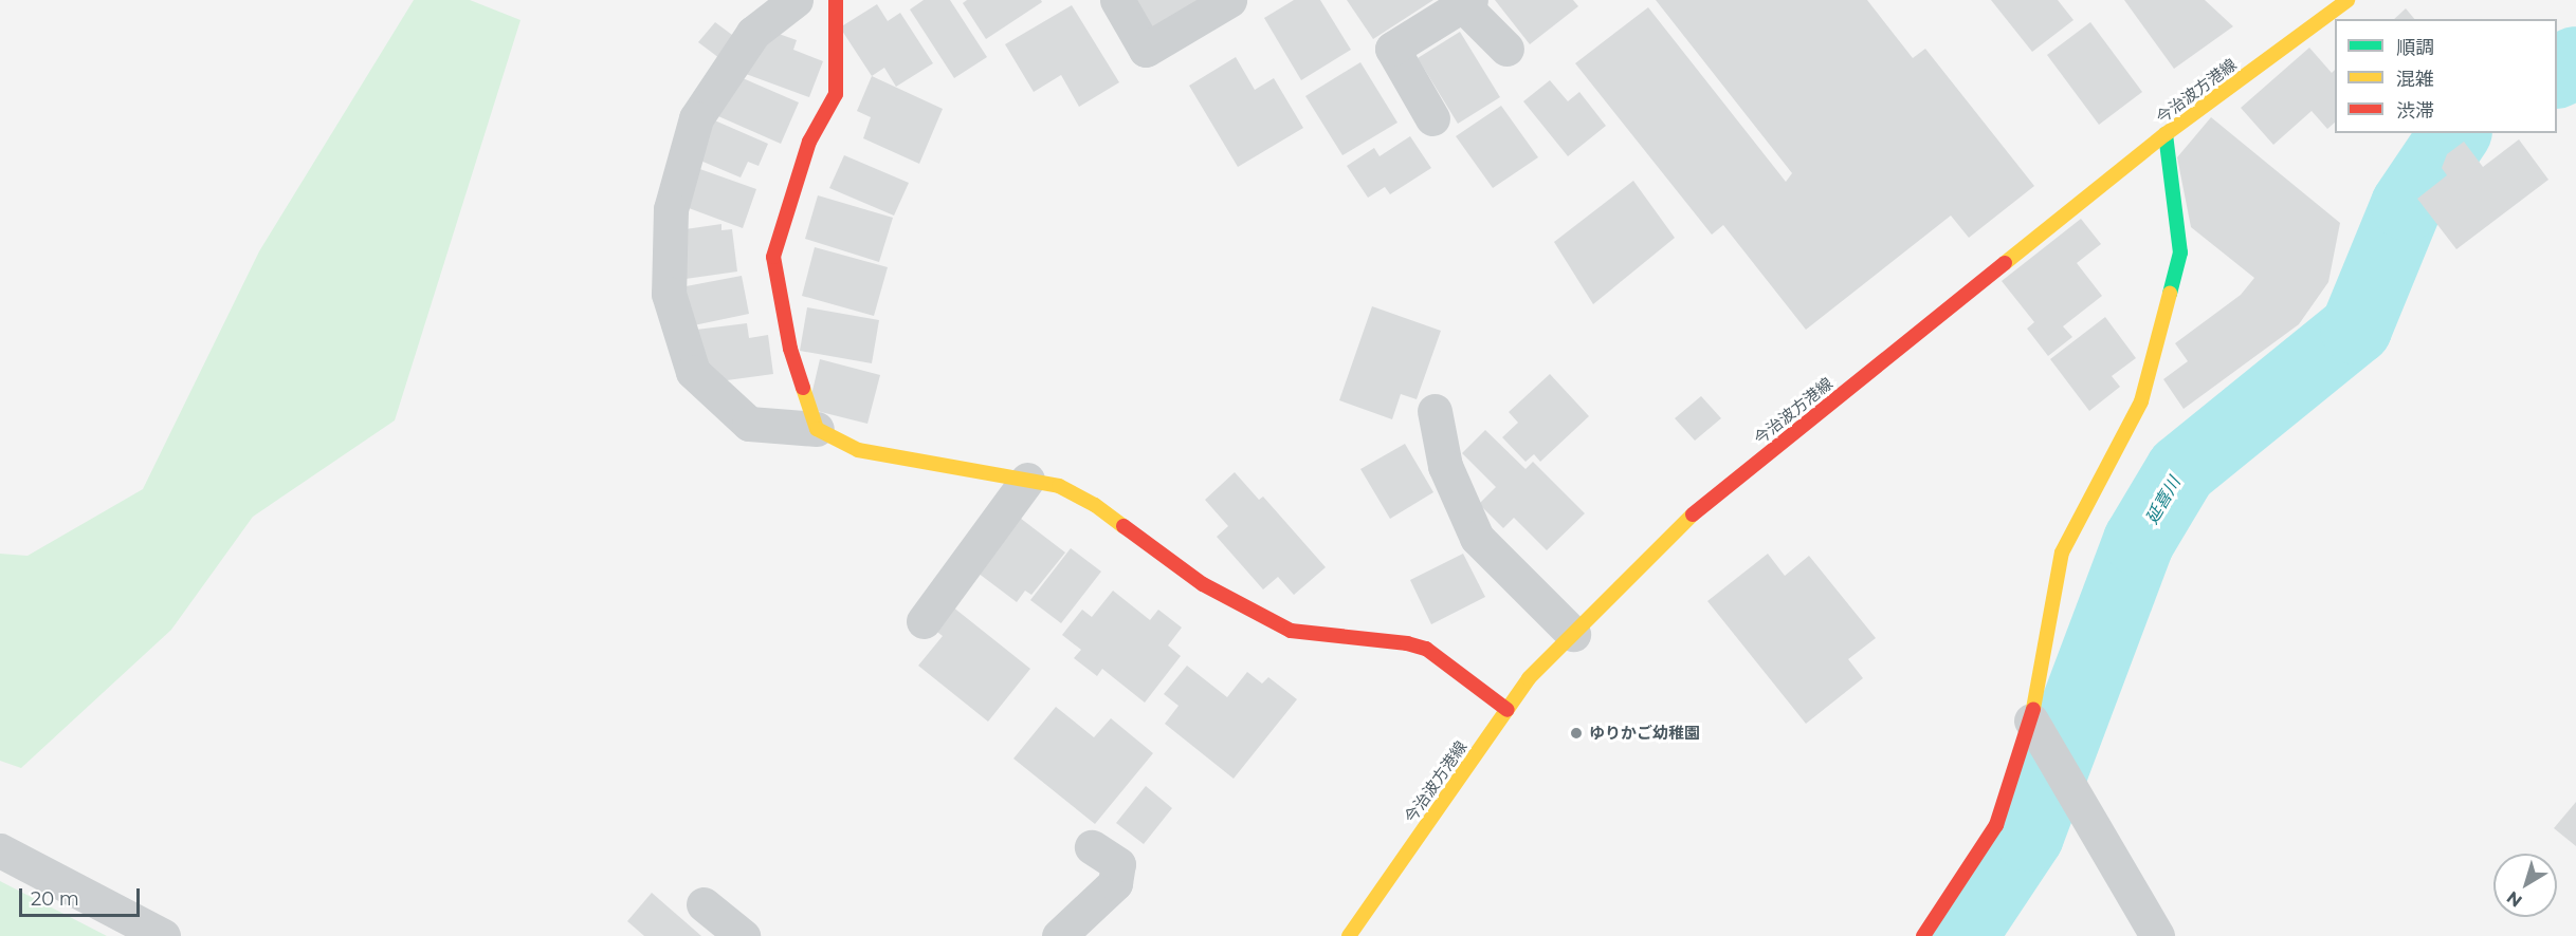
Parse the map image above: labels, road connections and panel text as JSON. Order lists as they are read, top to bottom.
{
  "streets": {
    "street": ["今治波方港線"]
  },
  "water": ["延喜川"],
  "places": ["ゆりかご幼稚園"],
  "legend": ["順調", "混雑", "渋滞"],
  "scale_bar": "20 m",
  "north": "bottom left"
}
